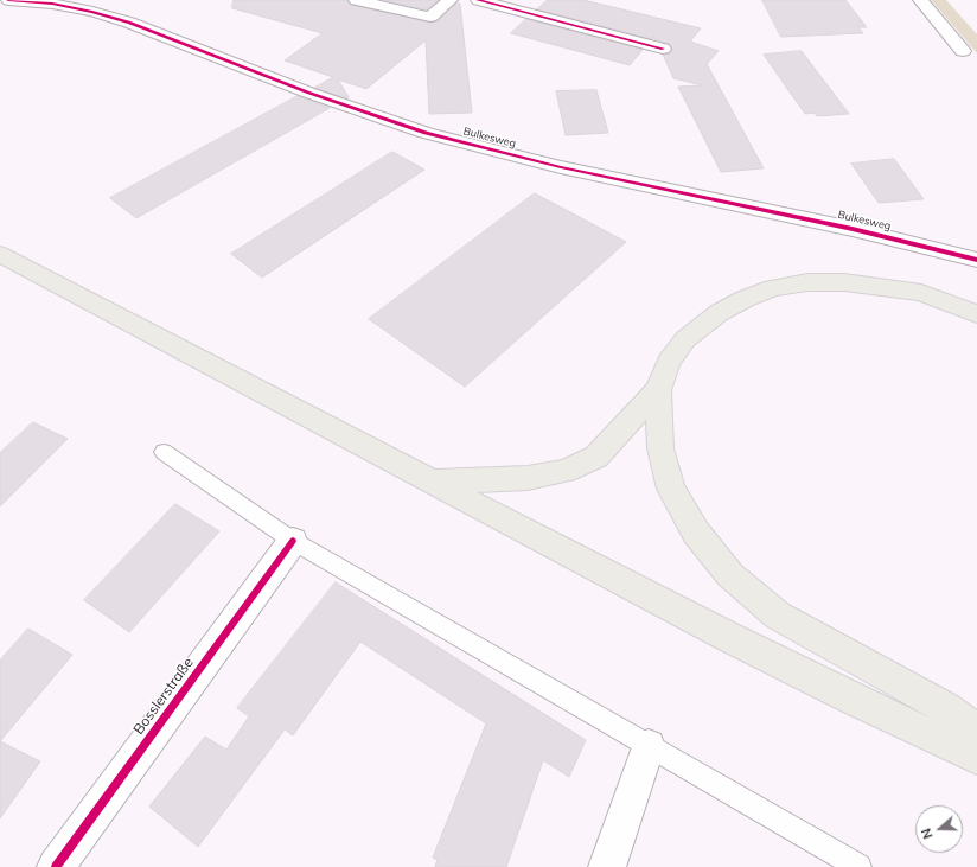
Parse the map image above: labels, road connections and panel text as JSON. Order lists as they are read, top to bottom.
{
  "streets": {
    "street": ["Bulkesweg", "Bosslerstraße"]
  },
  "north": "left"
}
